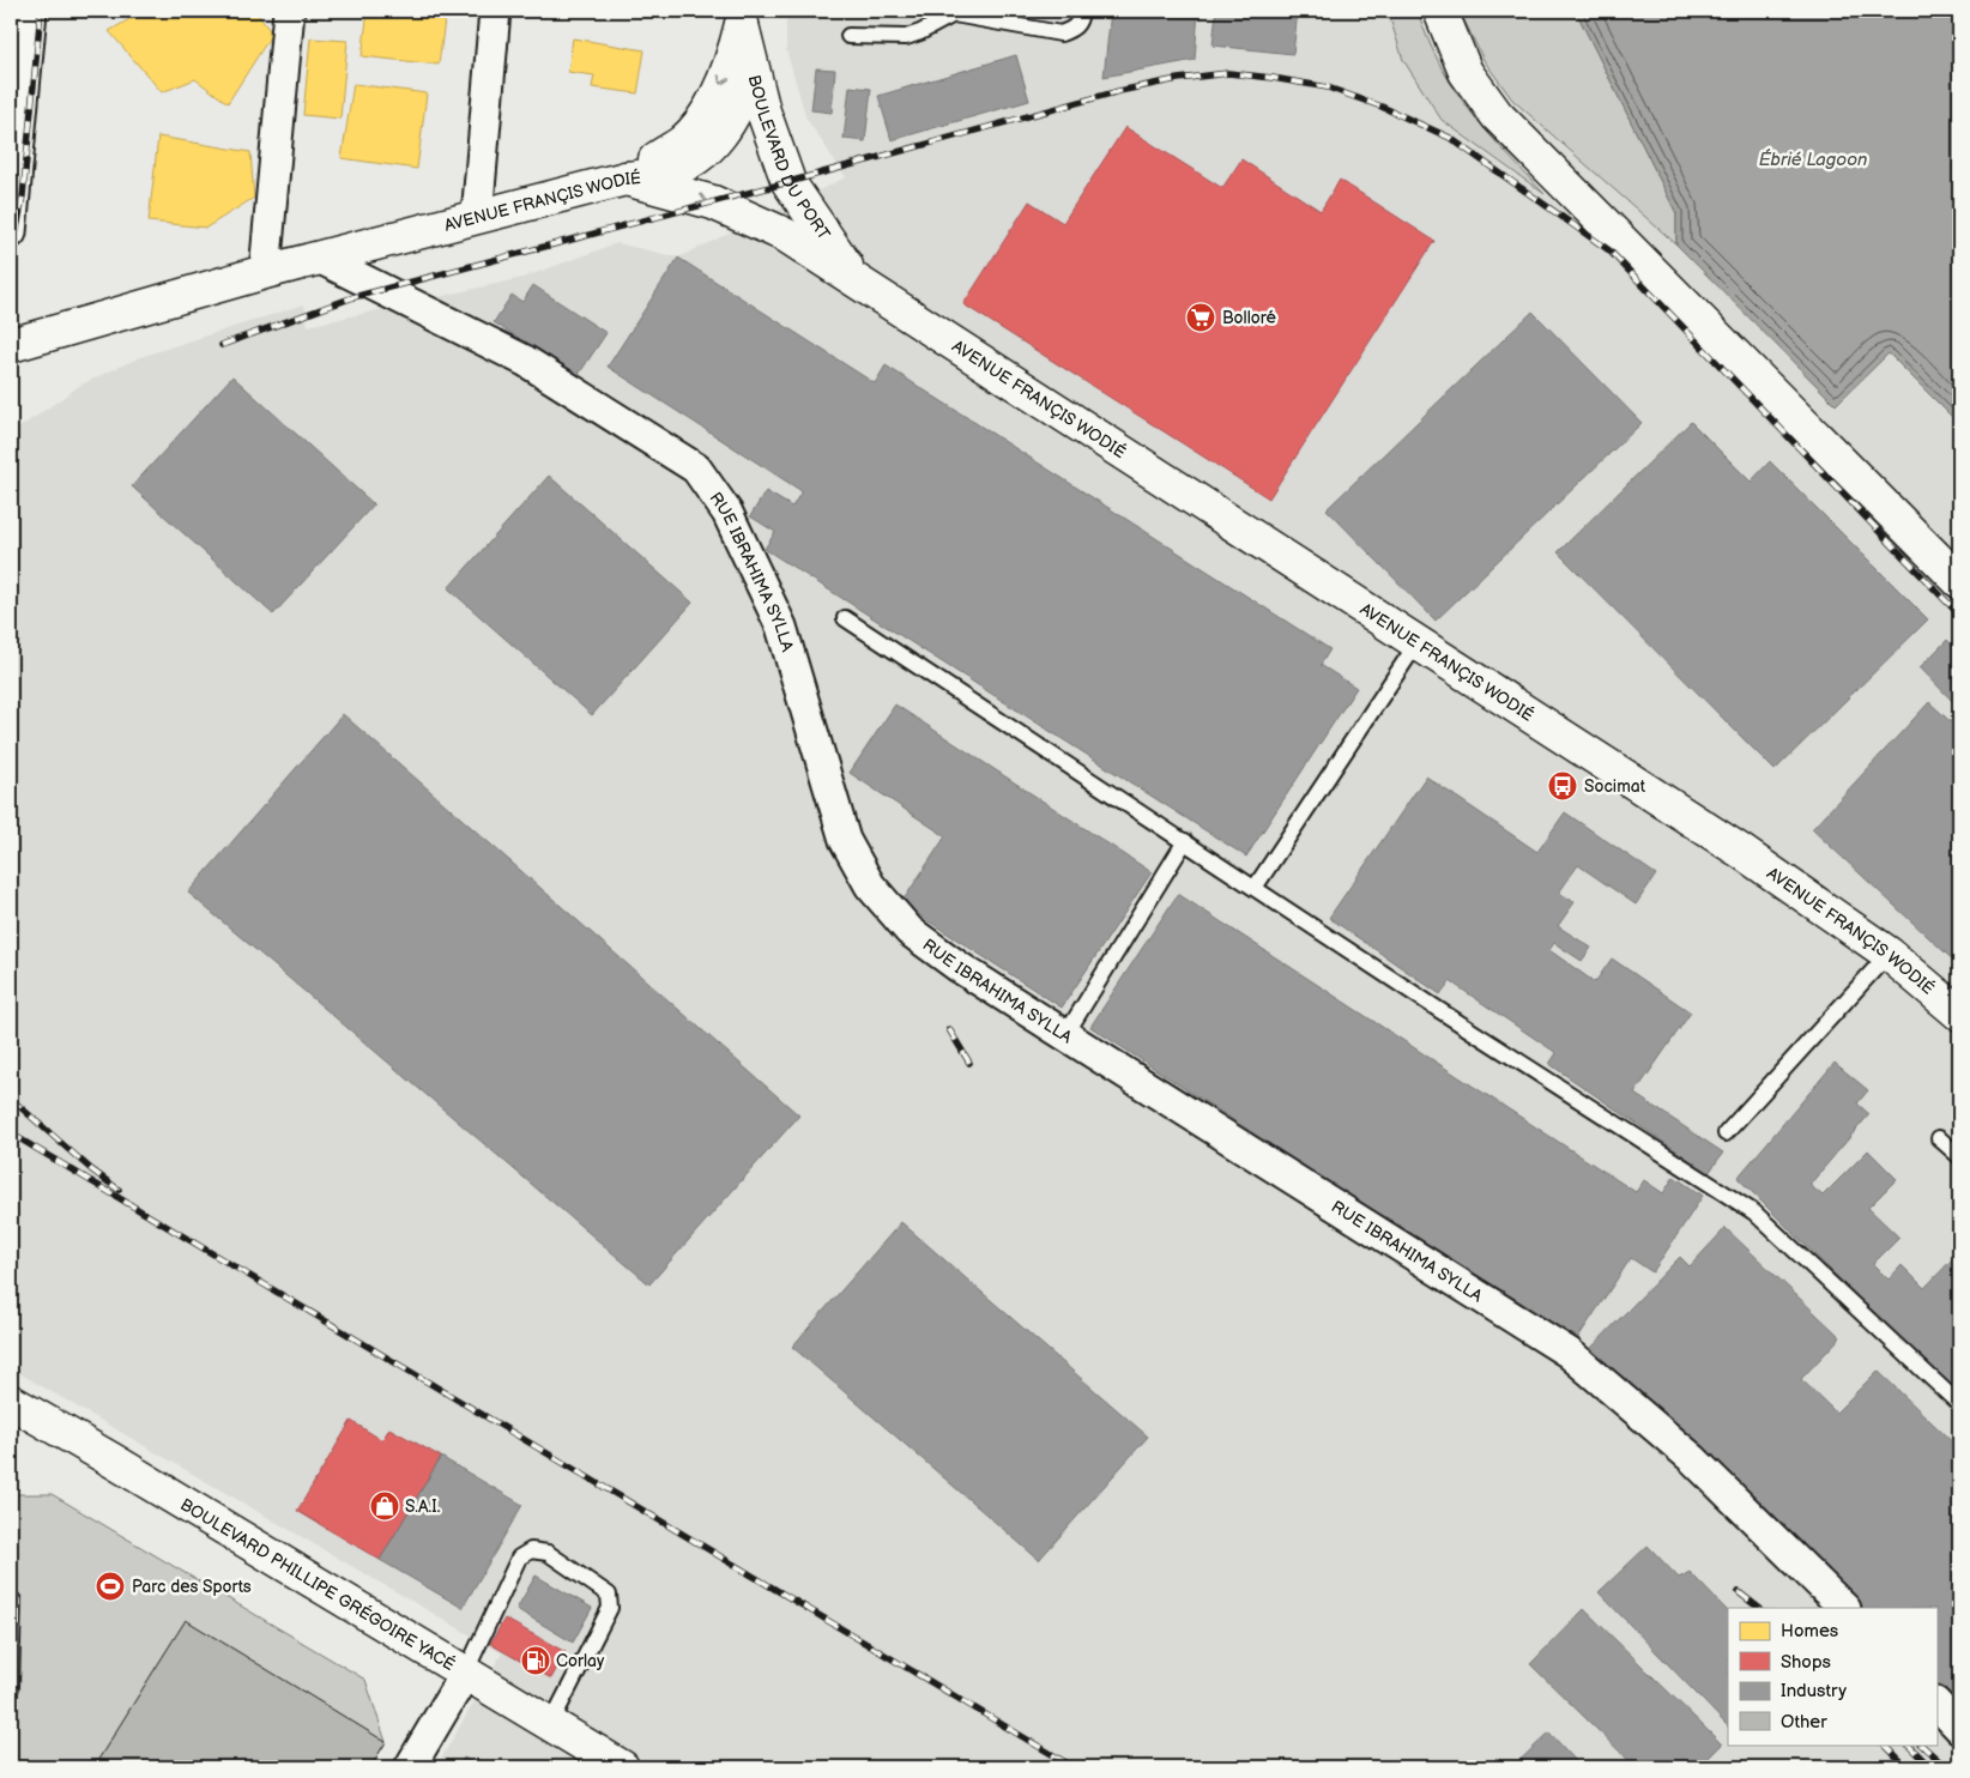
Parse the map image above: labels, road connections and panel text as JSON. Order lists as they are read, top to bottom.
{
  "streets": {
    "main road": ["BOULEVARD DU PORT", "AVENUE FRANÇIS WODIÉ", "BOULEVARD PHILLIPE GRÉGOIRE YACÉ"],
    "street": ["RUE IBRAHIMA SYLLA"]
  },
  "crossings": [
    ["BOULEVARD DU PORT", "AVENUE FRANÇIS WODIÉ"],
    ["AVENUE FRANÇIS WODIÉ", "RUE IBRAHIMA SYLLA"]
  ],
  "one_way": ["BOULEVARD DU PORT"],
  "water": ["Ébrié Lagoon"],
  "places": {
    "supermarket": ["Bolloré"],
    "bus stop": ["Socimat"],
    "shop": ["S.A.I."],
    "sports": ["Parc des Sports"],
    "fuel station": ["Corlay"]
  },
  "legend": [
    "Homes",
    "Shops",
    "Industry",
    "Other"
  ]
}
